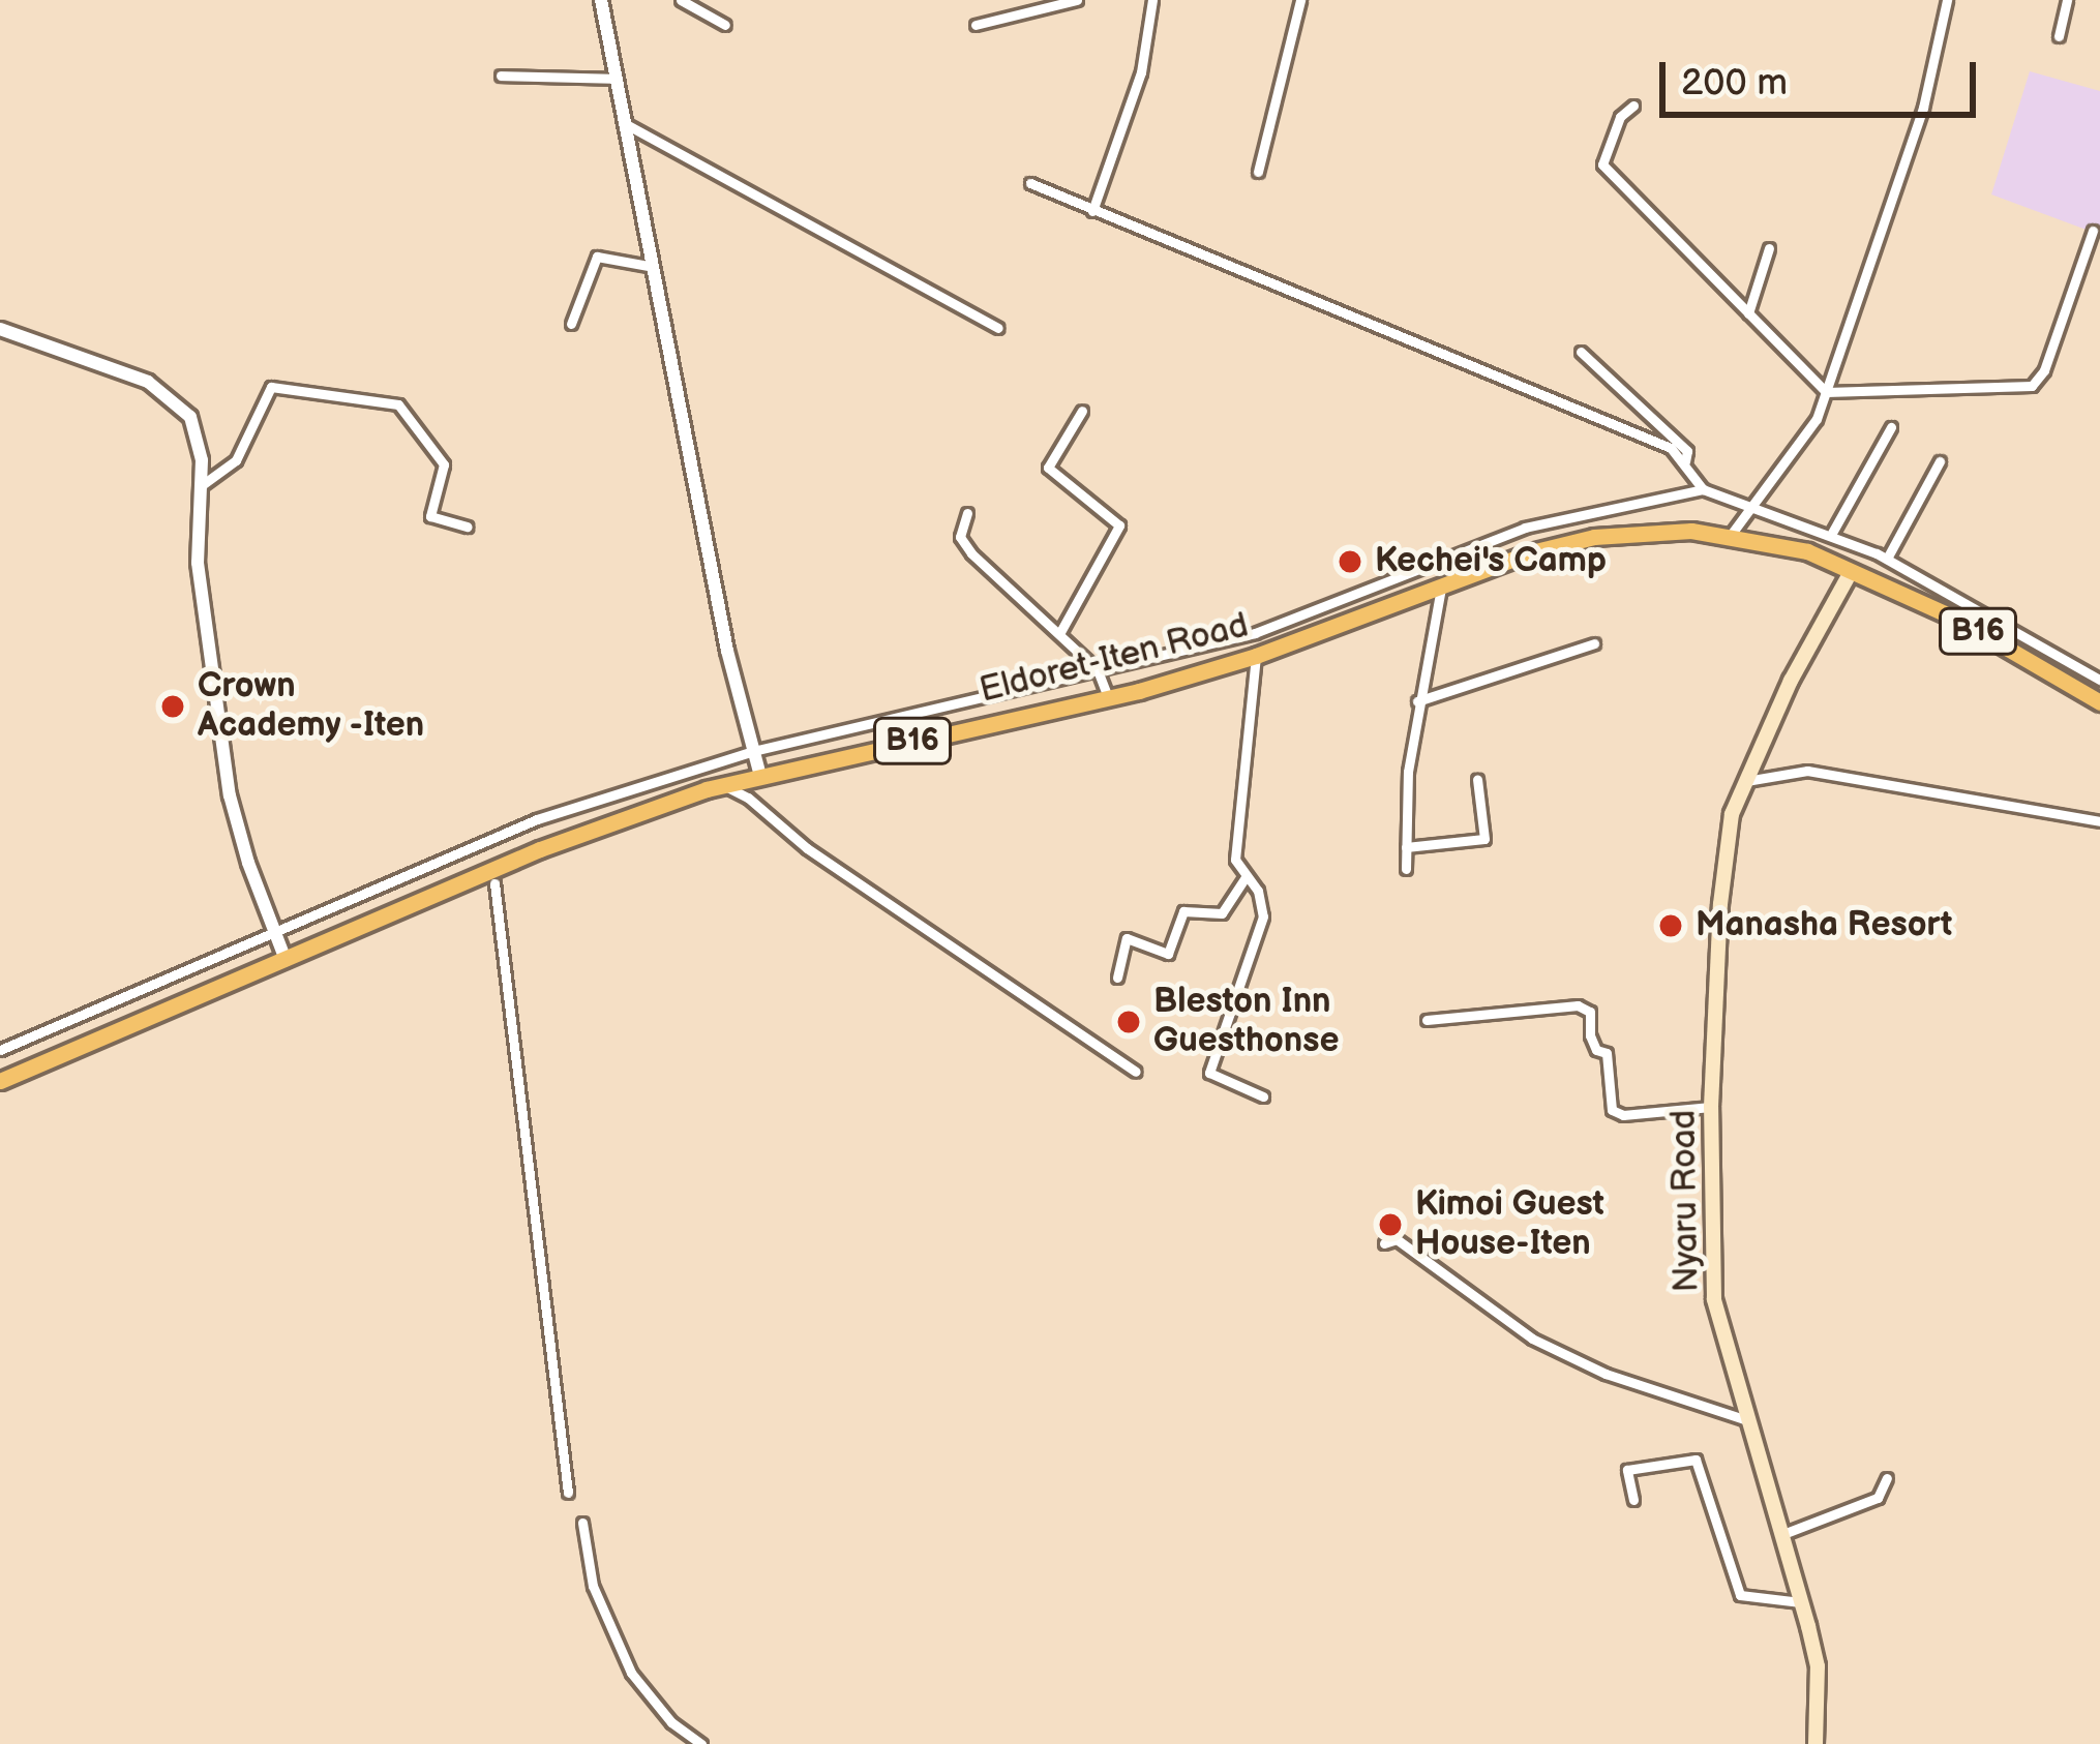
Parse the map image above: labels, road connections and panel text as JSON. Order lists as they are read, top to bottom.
{
  "streets": {
    "main road": ["B16", "Eldoret-Iten Road", "Nyaru Road"]
  },
  "crossings": [
    ["Eldoret-Iten Road", "Nyaru Road"]
  ],
  "places": [
    "Kechei's Camp",
    "Crown Academy -Iten",
    "Manasha Resort",
    "Bleston Inn Guesthonse",
    "Kimoi Guest House-Iten"
  ],
  "scale_bar": "200 m"
}
